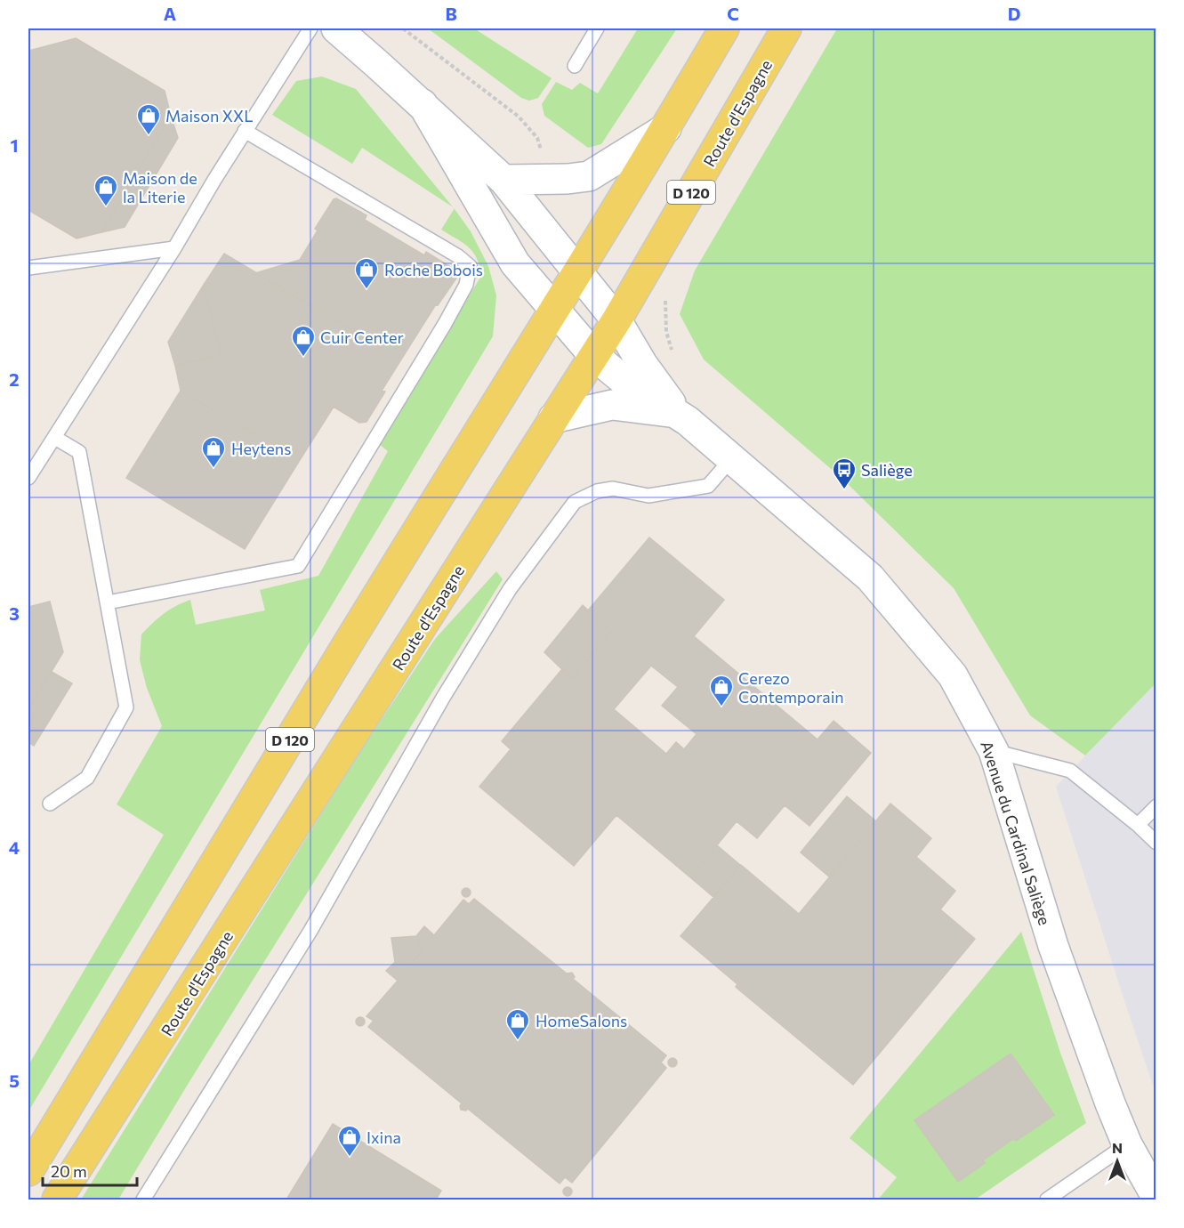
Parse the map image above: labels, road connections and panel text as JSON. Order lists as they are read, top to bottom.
{
  "streets": {
    "main road": ["Route d'Espagne", "D 120", "Avenue du Cardinal Saliège"]
  },
  "places": {
    "shop": [
      "Maison XXL",
      "Maison de la Literie",
      "Roche Bobois",
      "Cuir Center",
      "Heytens",
      "Cerezo Contemporain",
      "HomeSalons",
      "Ixina"
    ],
    "bus stop": ["Saliège"]
  },
  "scale_bar": "20 m",
  "north": "top",
  "grid": {
    "columns": [
      "A",
      "B",
      "C",
      "D"
    ],
    "rows": [
      "1",
      "2",
      "3",
      "4",
      "5"
    ]
  }
}
